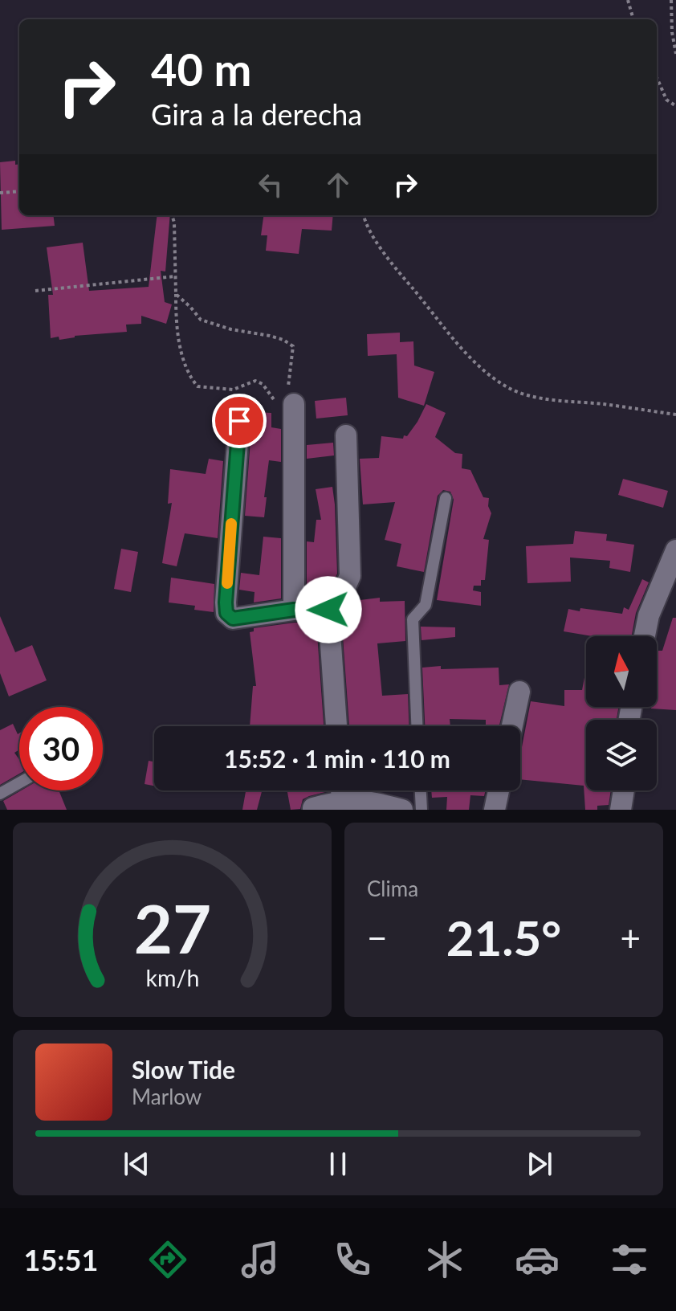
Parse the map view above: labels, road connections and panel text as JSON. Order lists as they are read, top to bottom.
{
  "north": "top",
  "page": {
    "turn": ["40 m", "Gira a la derecha"],
    "limit": "30",
    "trip": "15:52 · 1 min · 110 m",
    "tile": "Clima",
    "heat": ["−", "21.5°", "+"],
    "song": ["Slow Tide", "Marlow"],
    "tabs": "15:51",
    "gauge": ["27", "km/h"]
  }
}
